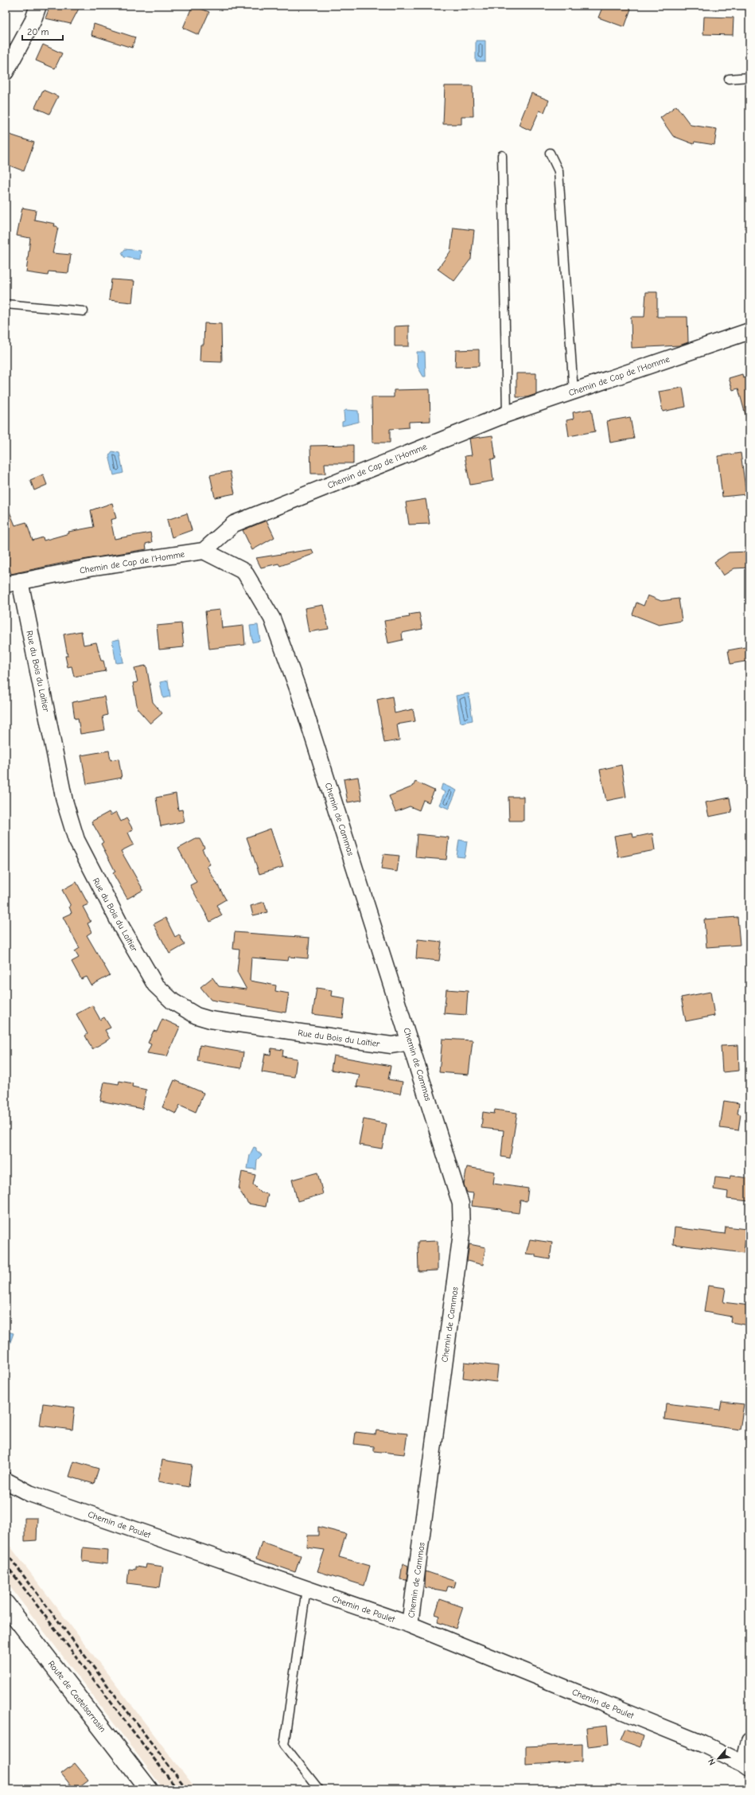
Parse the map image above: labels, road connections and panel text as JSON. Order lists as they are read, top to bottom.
{
  "streets": {
    "main road": ["Route de Castelsarrasin"],
    "street": [
      "Chemin de Cap de l'Homme",
      "Rue du Bois du Laitier",
      "Chemin de Cammas",
      "Chemin de Paulet"
    ]
  },
  "crossings": [
    ["Chemin de Cap de l'Homme", "Rue du Bois du Laitier"],
    ["Chemin de Cap de l'Homme", "Chemin de Cammas"],
    ["Rue du Bois du Laitier", "Chemin de Cammas"],
    ["Chemin de Cammas", "Chemin de Paulet"]
  ],
  "scale_bar": "20 m",
  "north": "bottom left"
}
